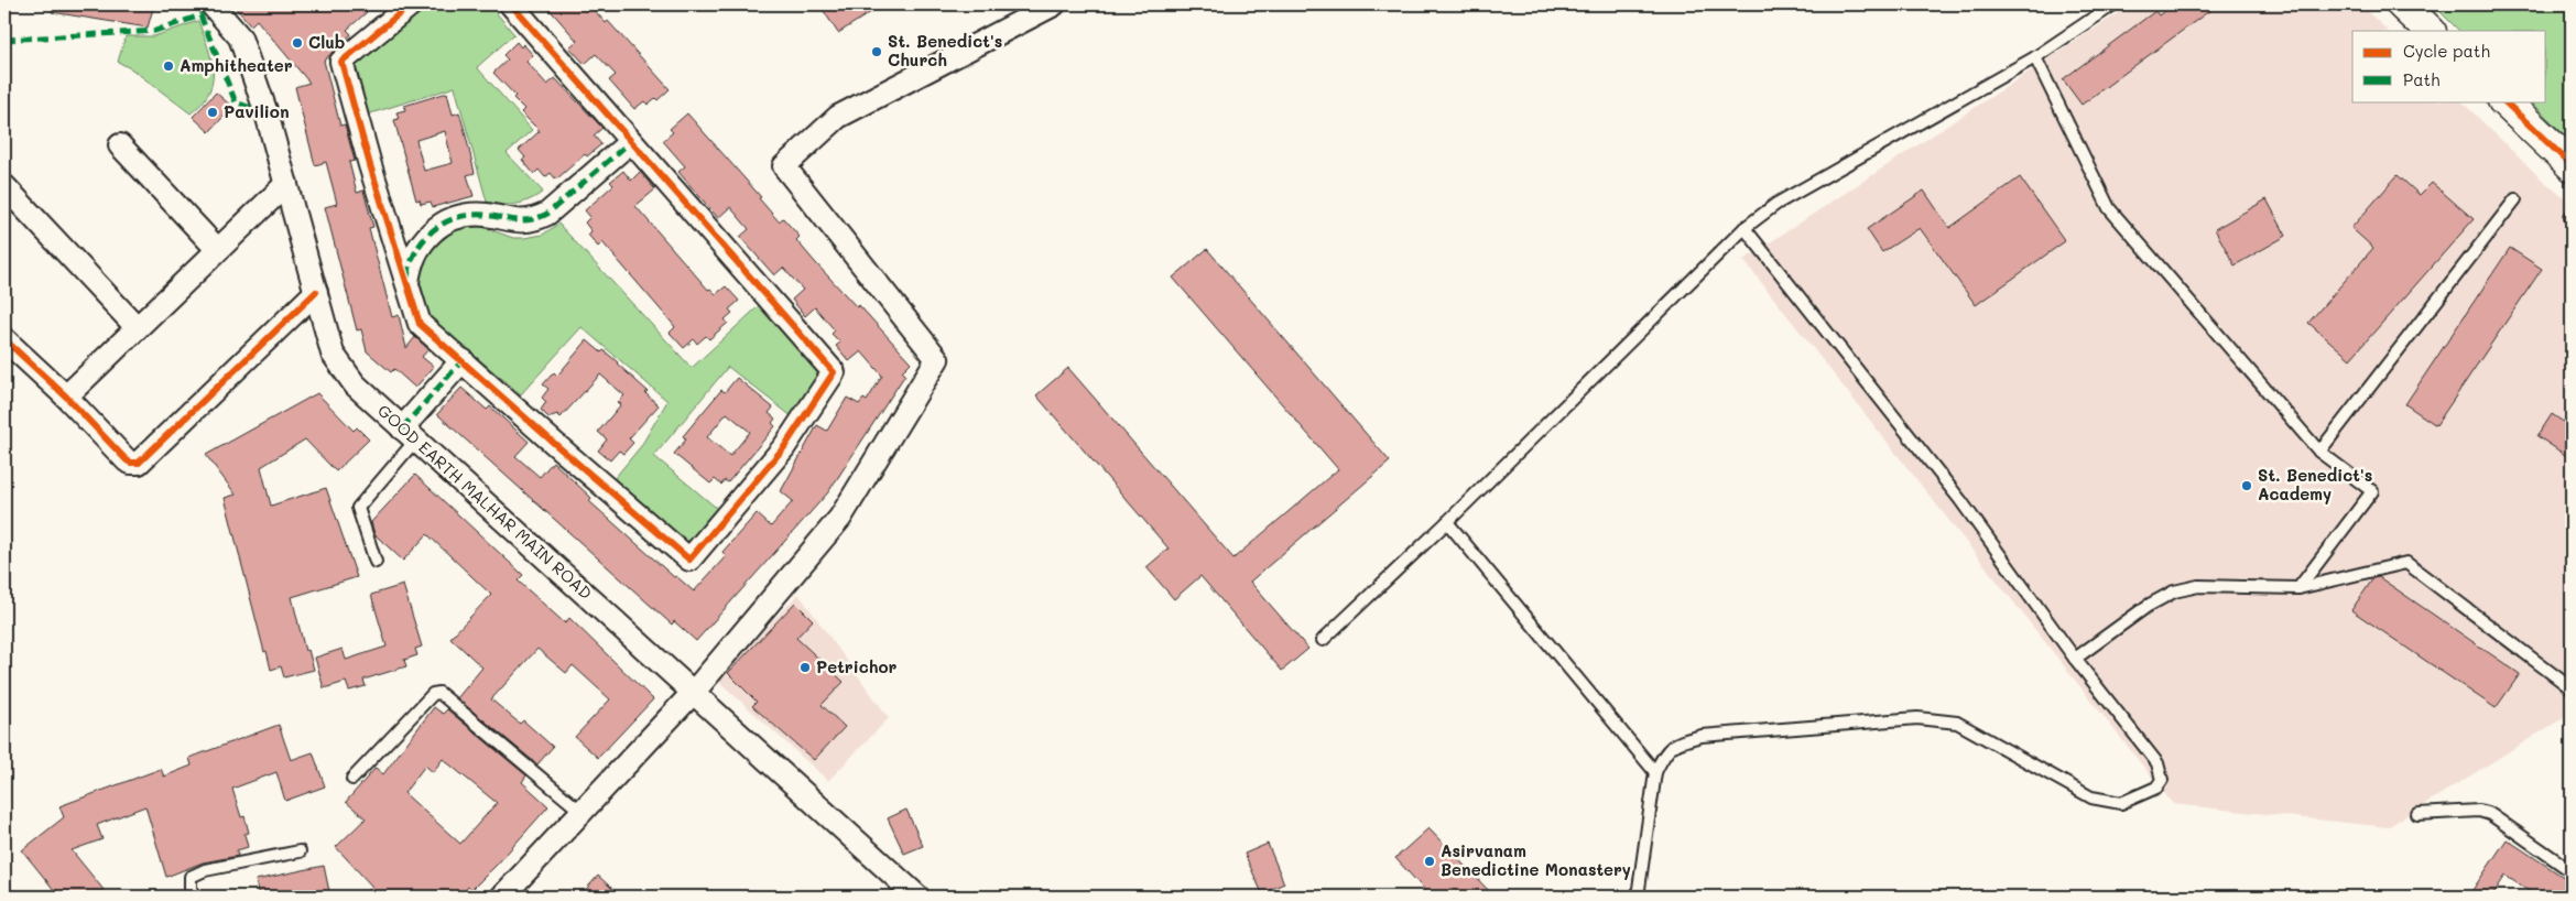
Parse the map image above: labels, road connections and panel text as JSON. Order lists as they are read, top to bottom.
{
  "streets": {
    "street": ["GOOD EARTH MALHAR MAIN ROAD"]
  },
  "places": [
    "Club",
    "St. Benedict's Church",
    "Amphitheater",
    "Pavilion",
    "St. Benedict's Academy",
    "Petrichor",
    "Asirvanam Benedictine Monastery"
  ],
  "legend": ["Cycle path", "Path"]
}
